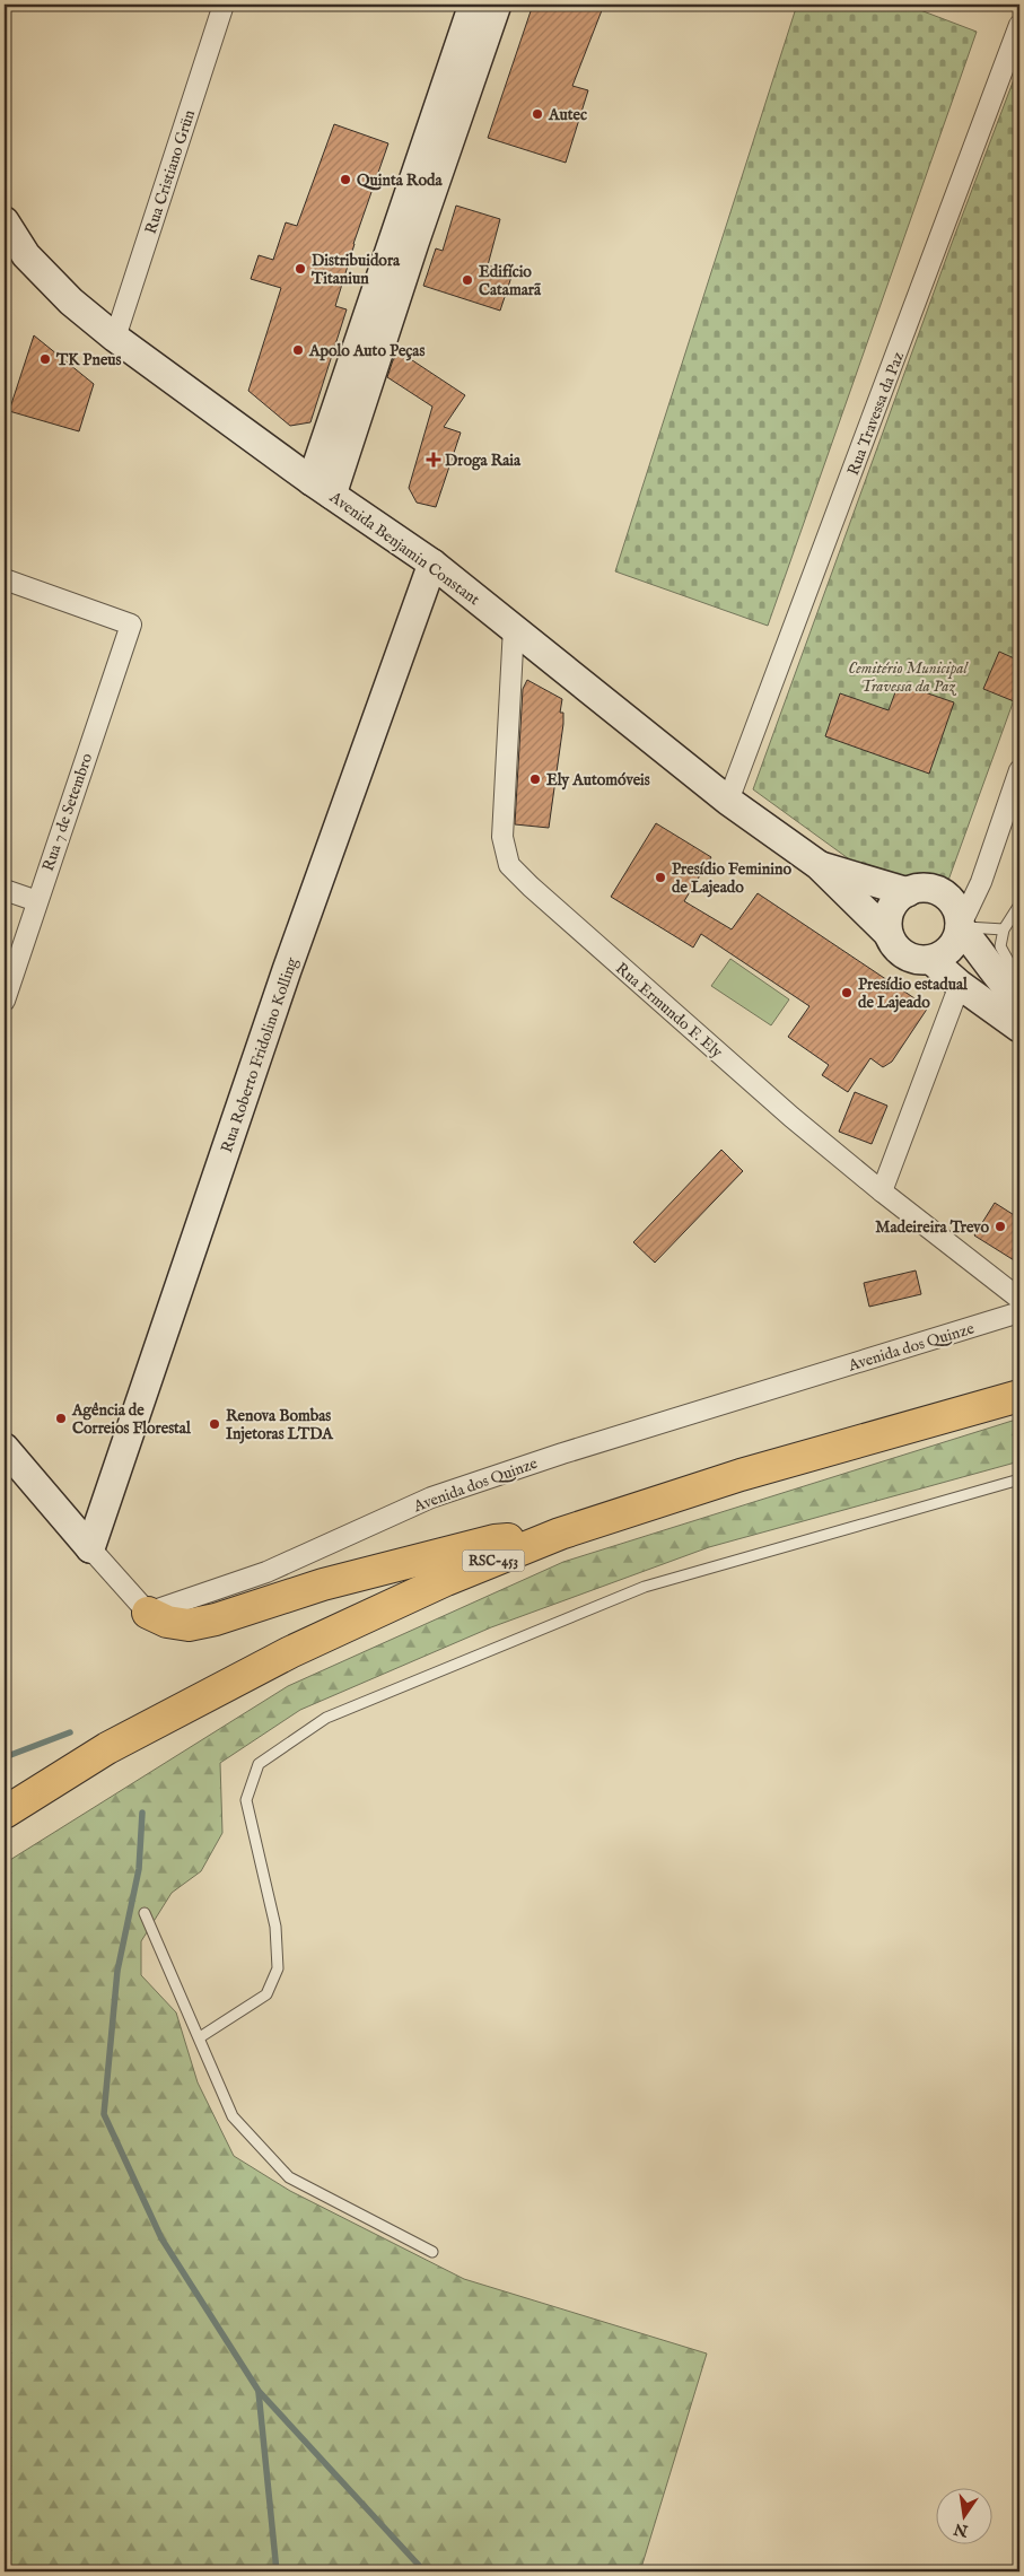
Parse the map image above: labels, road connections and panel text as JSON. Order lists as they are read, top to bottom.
{
  "streets": {
    "highway": ["RSC-453"],
    "main road": ["Avenida Benjamin Constant", "Rua Roberto Fridolino Kolling"],
    "street": [
      "Rua Cristiano Grün",
      "Rua Travessa da Paz",
      "Rua 7 de Setembro",
      "Rua Ermundo F. Ely",
      "Avenida dos Quinze"
    ]
  },
  "crossings": [
    ["Rua Cristiano Grün", "Avenida Benjamin Constant"],
    ["Rua Travessa da Paz", "Avenida Benjamin Constant"],
    ["Avenida Benjamin Constant", "Rua Ermundo F. Ely"],
    ["Avenida Benjamin Constant", "Rua Roberto Fridolino Kolling"]
  ],
  "parks": ["Cemitério Municipal Travessa da Paz"],
  "places": {
    "other": [
      "Autec",
      "Quinta Roda",
      "Distribuidora Titaniun",
      "Edifício Catamarã",
      "Apolo Auto Peças",
      "TK Pneus",
      "Ely Automóveis",
      "Presídio Feminino de Lajeado",
      "Presídio estadual de Lajeado",
      "Madeireira Trevo",
      "Agência de Correios Florestal",
      "Renova Bombas Injetoras LTDA"
    ],
    "health": ["Droga Raia"]
  },
  "north": "bottom"
}
